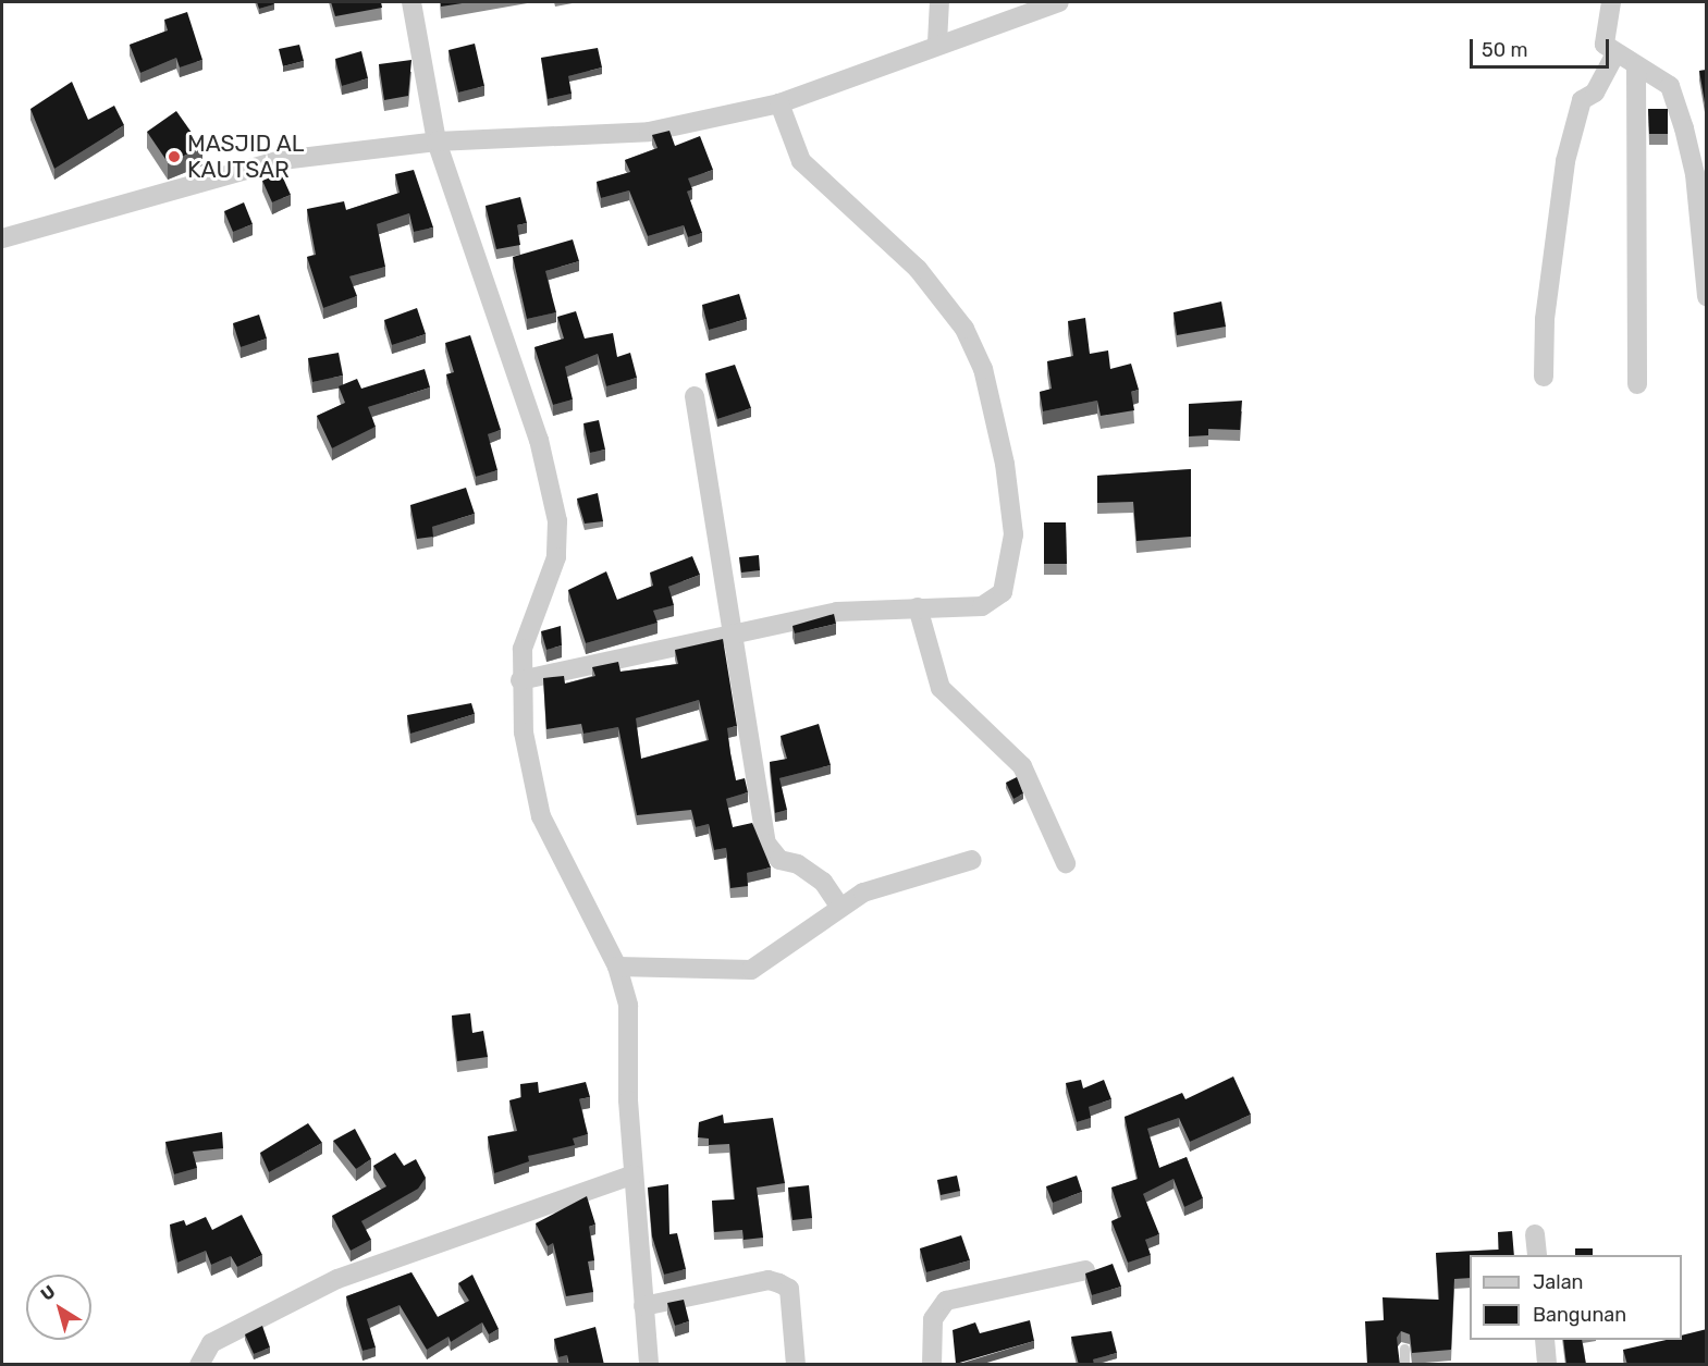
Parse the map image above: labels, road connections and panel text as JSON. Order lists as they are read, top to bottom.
{
  "places": ["MASJID AL KAUTSAR"],
  "legend": ["Jalan", "Bangunan"],
  "scale_bar": "50 m",
  "north": "top left"
}
